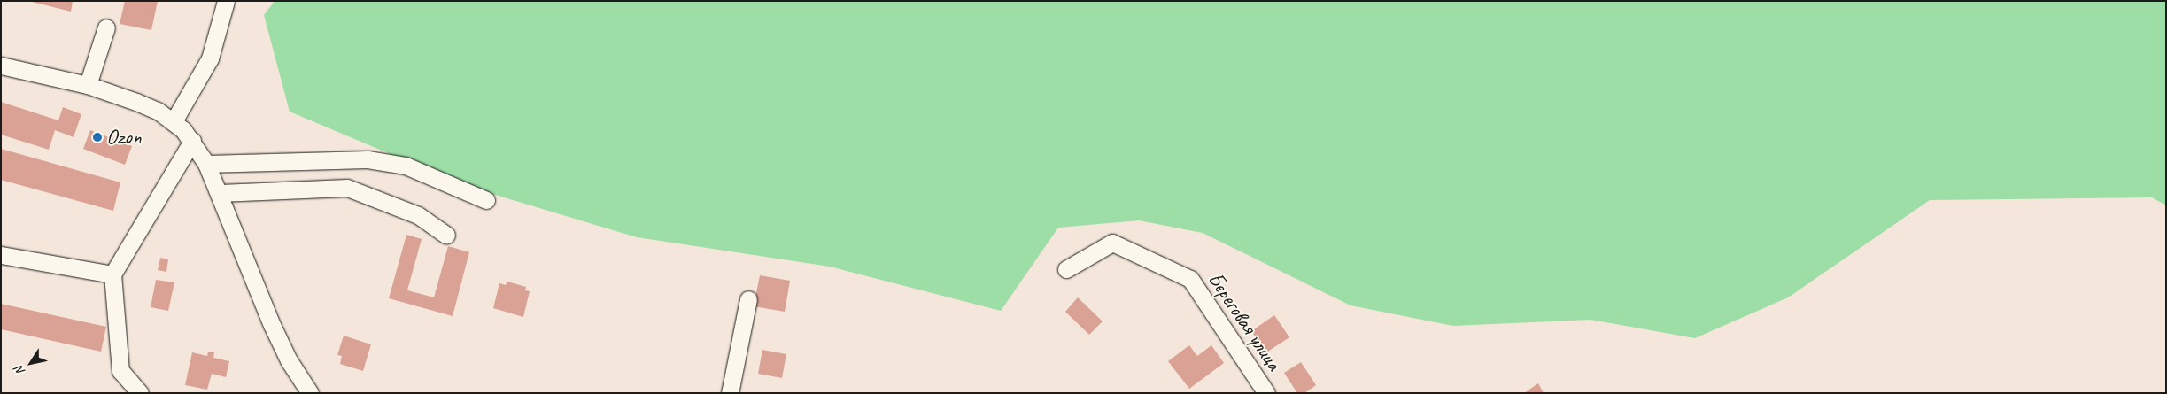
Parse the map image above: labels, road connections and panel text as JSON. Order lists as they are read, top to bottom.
{
  "streets": {
    "street": ["Береговая улица"]
  },
  "places": ["Ozon"],
  "north": "bottom left"
}
